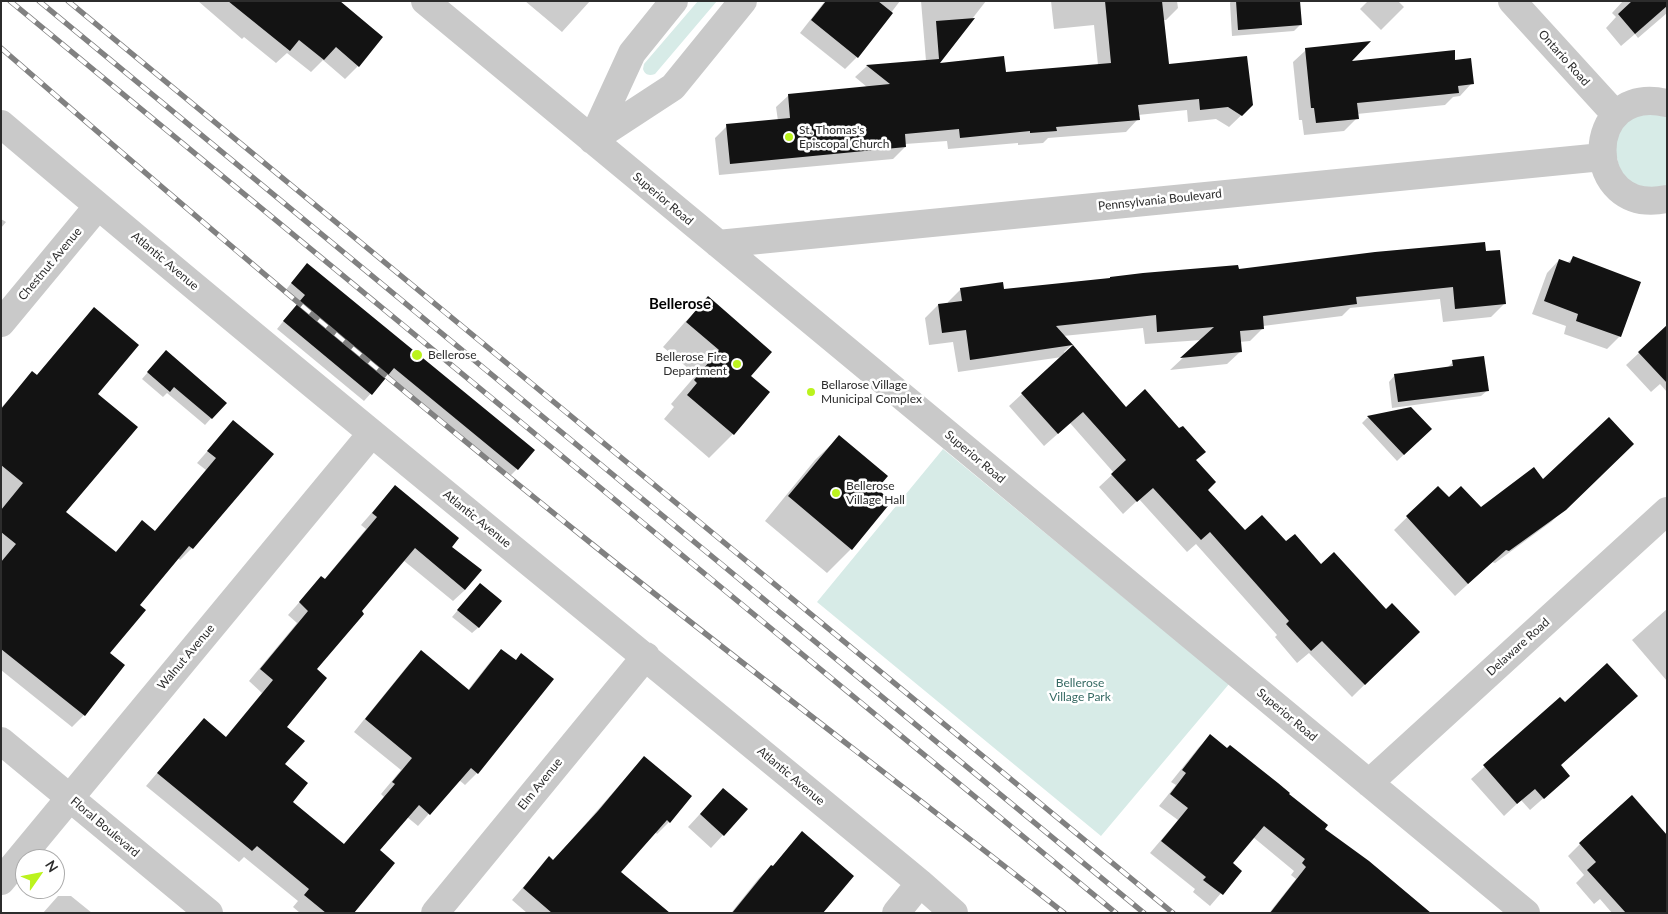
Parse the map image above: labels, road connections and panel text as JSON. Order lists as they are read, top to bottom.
{
  "streets": {
    "street": [
      "Ontario Road",
      "Superior Road",
      "Pennsylvania Boulevard",
      "Atlantic Avenue",
      "Chestnut Avenue",
      "Delaware Road",
      "Walnut Avenue",
      "Elm Avenue",
      "Floral Boulevard"
    ]
  },
  "crossings": [
    ["Superior Road", "Pennsylvania Boulevard"],
    ["Superior Road", "Delaware Road"],
    ["Atlantic Avenue", "Chestnut Avenue"],
    ["Atlantic Avenue", "Walnut Avenue"],
    ["Atlantic Avenue", "Elm Avenue"],
    ["Walnut Avenue", "Floral Boulevard"]
  ],
  "districts": ["Bellerose"],
  "parks": ["Bellerose Village Park"],
  "places": [
    "St. Thomas's Episcopal Church",
    "Bellerose",
    "Bellerose Fire Department",
    "Bellarose Village Municipal Complex",
    "Bellerose Village Hall"
  ],
  "north": "top right"
}
